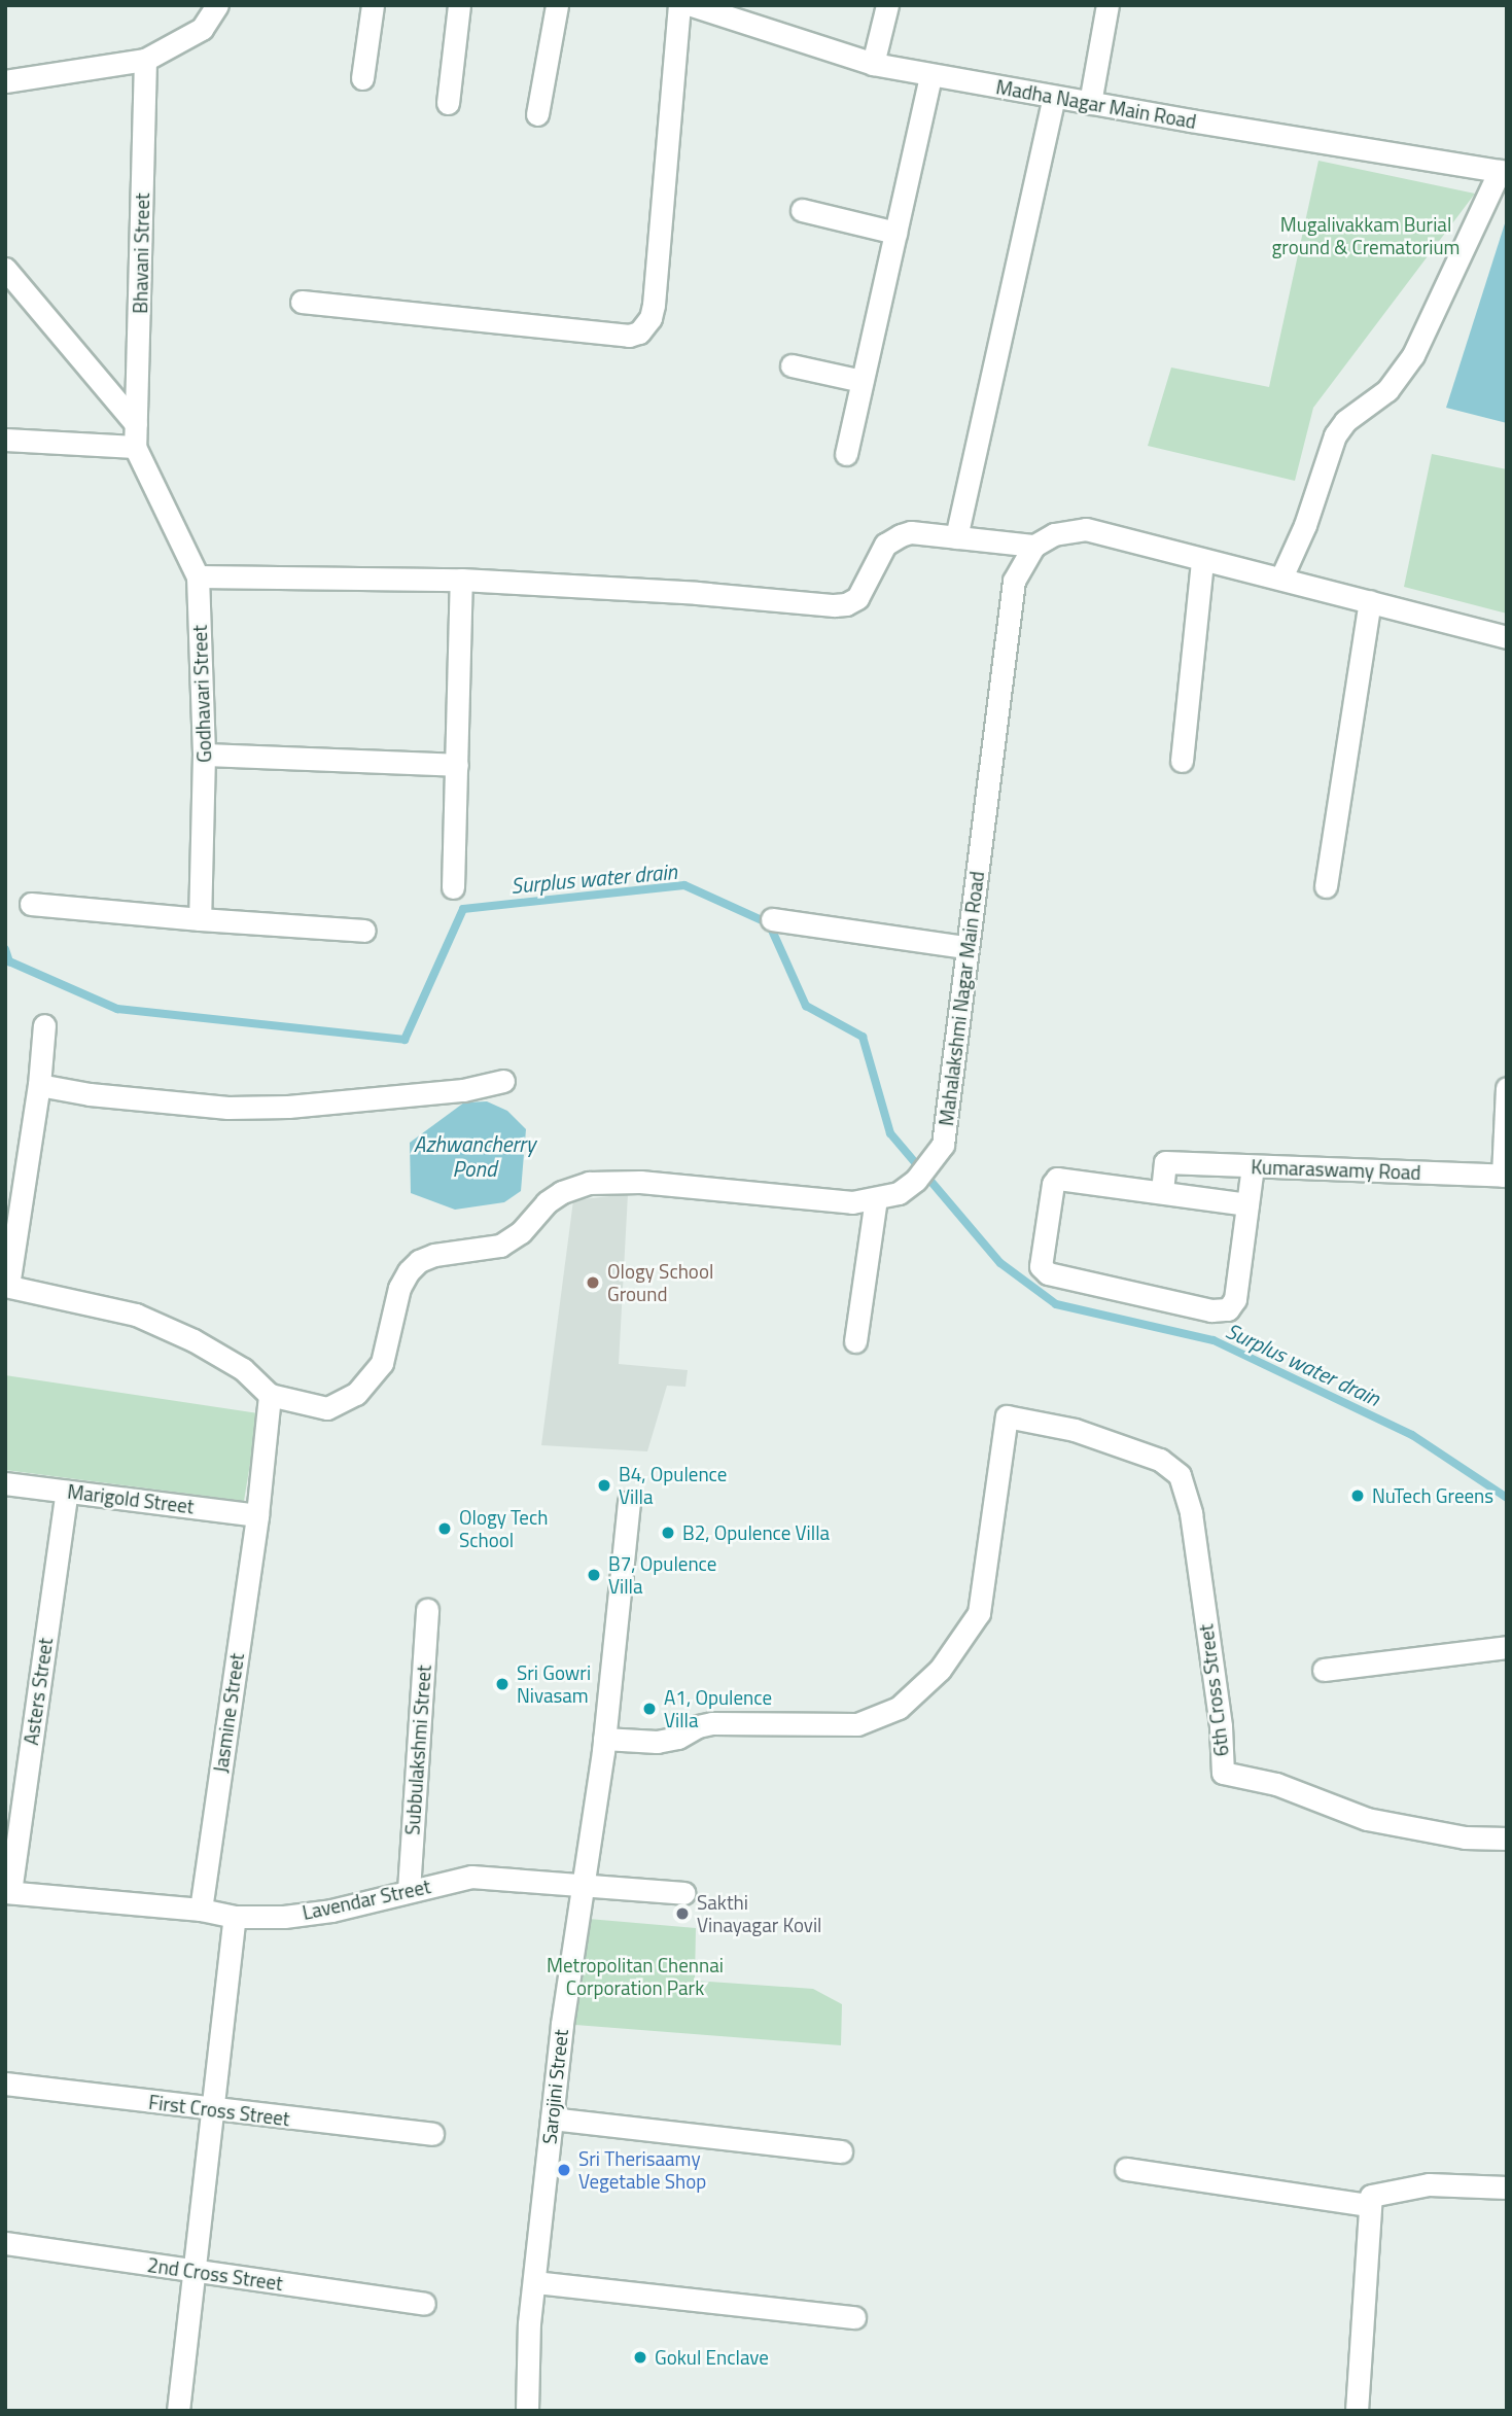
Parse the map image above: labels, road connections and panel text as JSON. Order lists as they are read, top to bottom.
{
  "streets": {
    "street": [
      "Madha Nagar Main Road",
      "Bhavani Street",
      "Godhavari Street",
      "Mahalakshmi Nagar Main Road",
      "Kumaraswamy Road",
      "Marigold Street",
      "6th Cross Street",
      "Asters Street",
      "Jasmine Street",
      "Subbulakshmi Street",
      "Lavendar Street",
      "Sarojini Street",
      "First Cross Street",
      "2nd Cross Street"
    ]
  },
  "crossings": [
    ["Bhavani Street", "Godhavari Street"],
    ["Mahalakshmi Nagar Main Road", "Jasmine Street"],
    ["Marigold Street", "Asters Street"],
    ["Marigold Street", "Jasmine Street"],
    ["6th Cross Street", "Sarojini Street"],
    ["Asters Street", "Lavendar Street"],
    ["Jasmine Street", "Lavendar Street"],
    ["Subbulakshmi Street", "Lavendar Street"],
    ["Lavendar Street", "Sarojini Street"]
  ],
  "water": ["Surplus water drain", "Azhwancherry Pond"],
  "parks": ["Mugalivakkam Burial ground & Crematorium", "Metropolitan Chennai Corporation Park"],
  "places": [
    "Ology School Ground",
    "B4, Opulence Villa",
    "NuTech Greens",
    "Ology Tech School",
    "B2, Opulence Villa",
    "B7, Opulence Villa",
    "Sri Gowri Nivasam",
    "A1, Opulence Villa",
    "Sakthi Vinayagar Kovil",
    "Sri Therisaamy Vegetable Shop",
    "Gokul Enclave"
  ]
}
